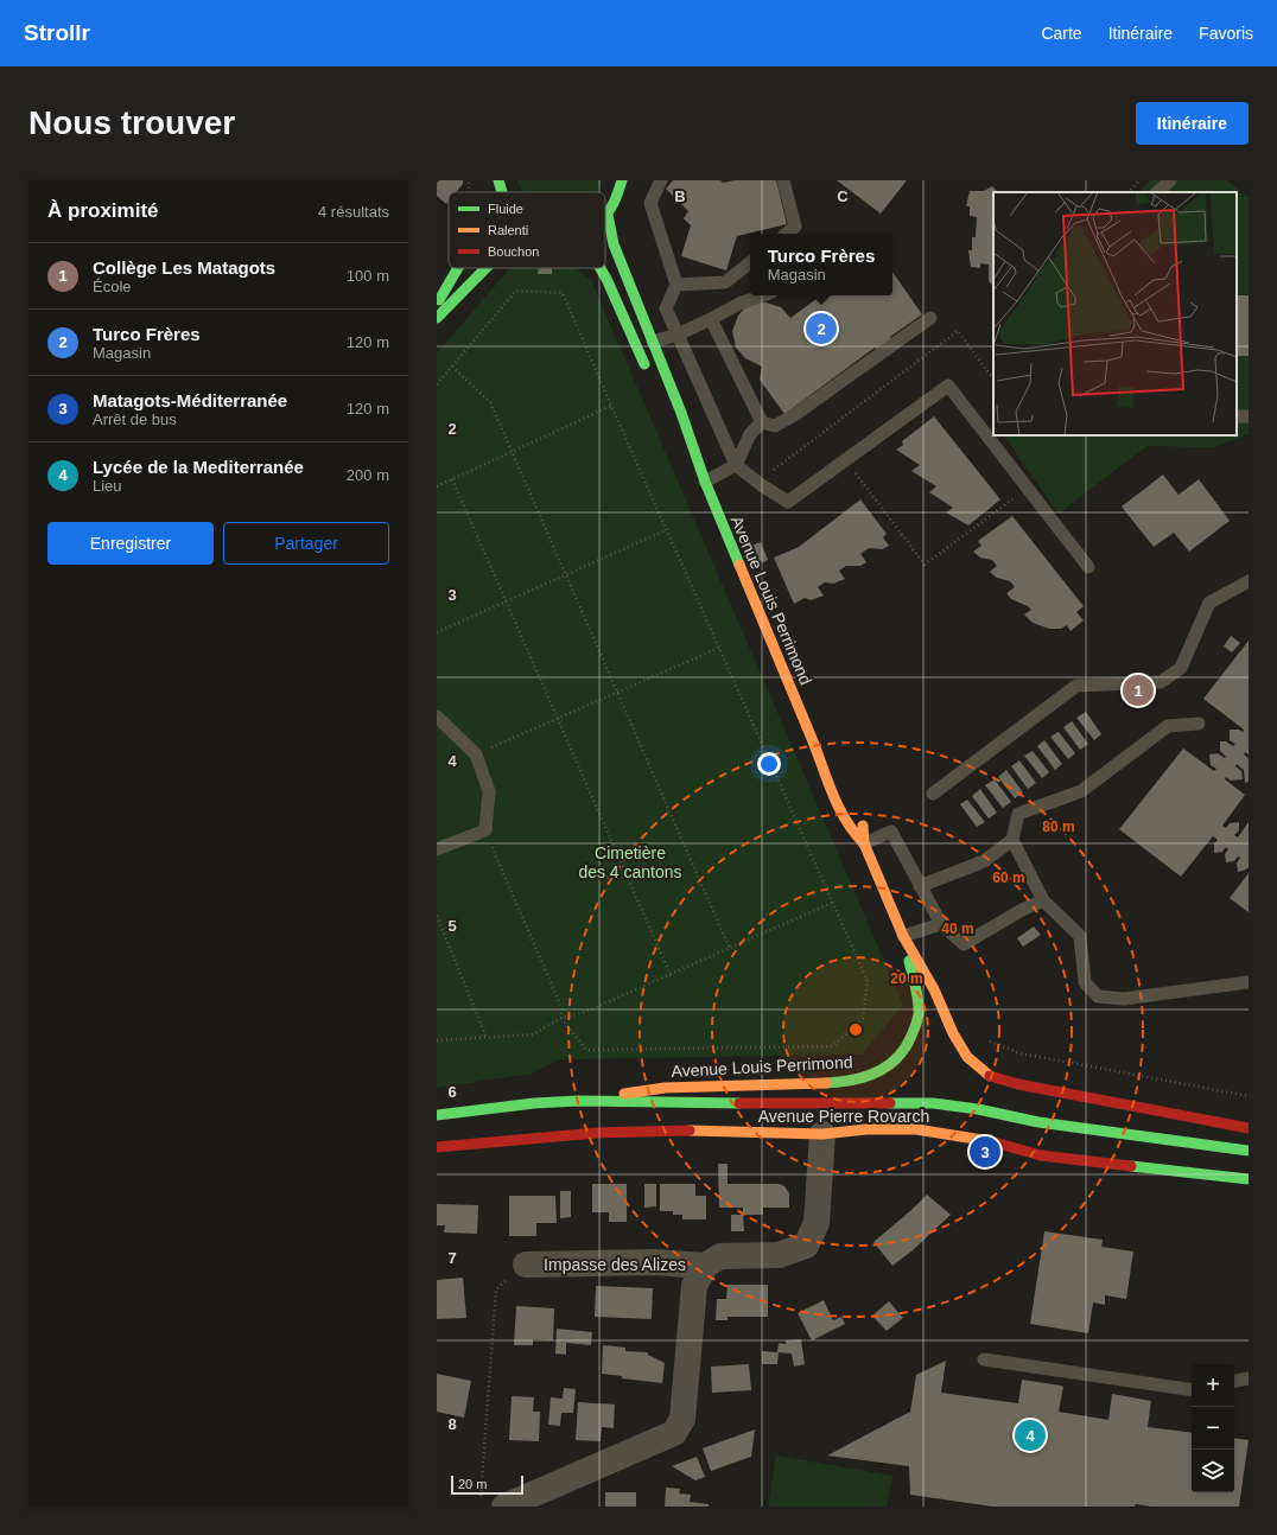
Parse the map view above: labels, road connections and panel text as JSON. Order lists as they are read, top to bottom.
{
  "streets": {
    "main road": ["Avenue Louis Perrimond", "Avenue Pierre Rovarch"],
    "street": ["Impasse des Alizes"]
  },
  "crossings": [
    ["Avenue Louis Perrimond", "Avenue Pierre Rovarch"]
  ],
  "parks": ["Cimetière des 4 cantons"],
  "legend": ["Fluide", "Ralenti", "Bouchon"],
  "scale_bar": "20 m",
  "page": {
    "header": "Strollr",
    "nav": ["Carte", "Itinéraire", "Favoris"],
    "buttons": [
      "Itinéraire",
      ["Enregistrer", "Partager"]
    ],
    "title": "Nous trouver",
    "heading": ["À proximité", "4 résultats"],
    "popup": ["Turco Frères", "Magasin"],
    "list": [
      {
        "mark": "1",
        "name": "Collège Les Matagots",
        "note": "École",
        "value": "100 m"
      },
      {
        "mark": "2",
        "name": "Turco Frères",
        "note": "Magasin",
        "value": "120 m"
      },
      {
        "mark": "3",
        "name": "Matagots-Méditerranée",
        "note": "Arrêt de bus",
        "value": "120 m"
      },
      {
        "mark": "4",
        "name": "Lycée de la Mediterranée",
        "note": "Lieu",
        "value": "200 m"
      }
    ],
    "pins": [
      "2",
      "1",
      "3",
      "4"
    ],
    "map_buttons": ["+", "−"],
    "scale": "20 m"
  },
  "grid": {
    "columns": ["B", "C"],
    "rows": [
      "2",
      "3",
      "4",
      "5",
      "6",
      "7",
      "8"
    ]
  },
  "rings": [
    "80 m",
    "60 m",
    "40 m",
    "20 m"
  ]
}
